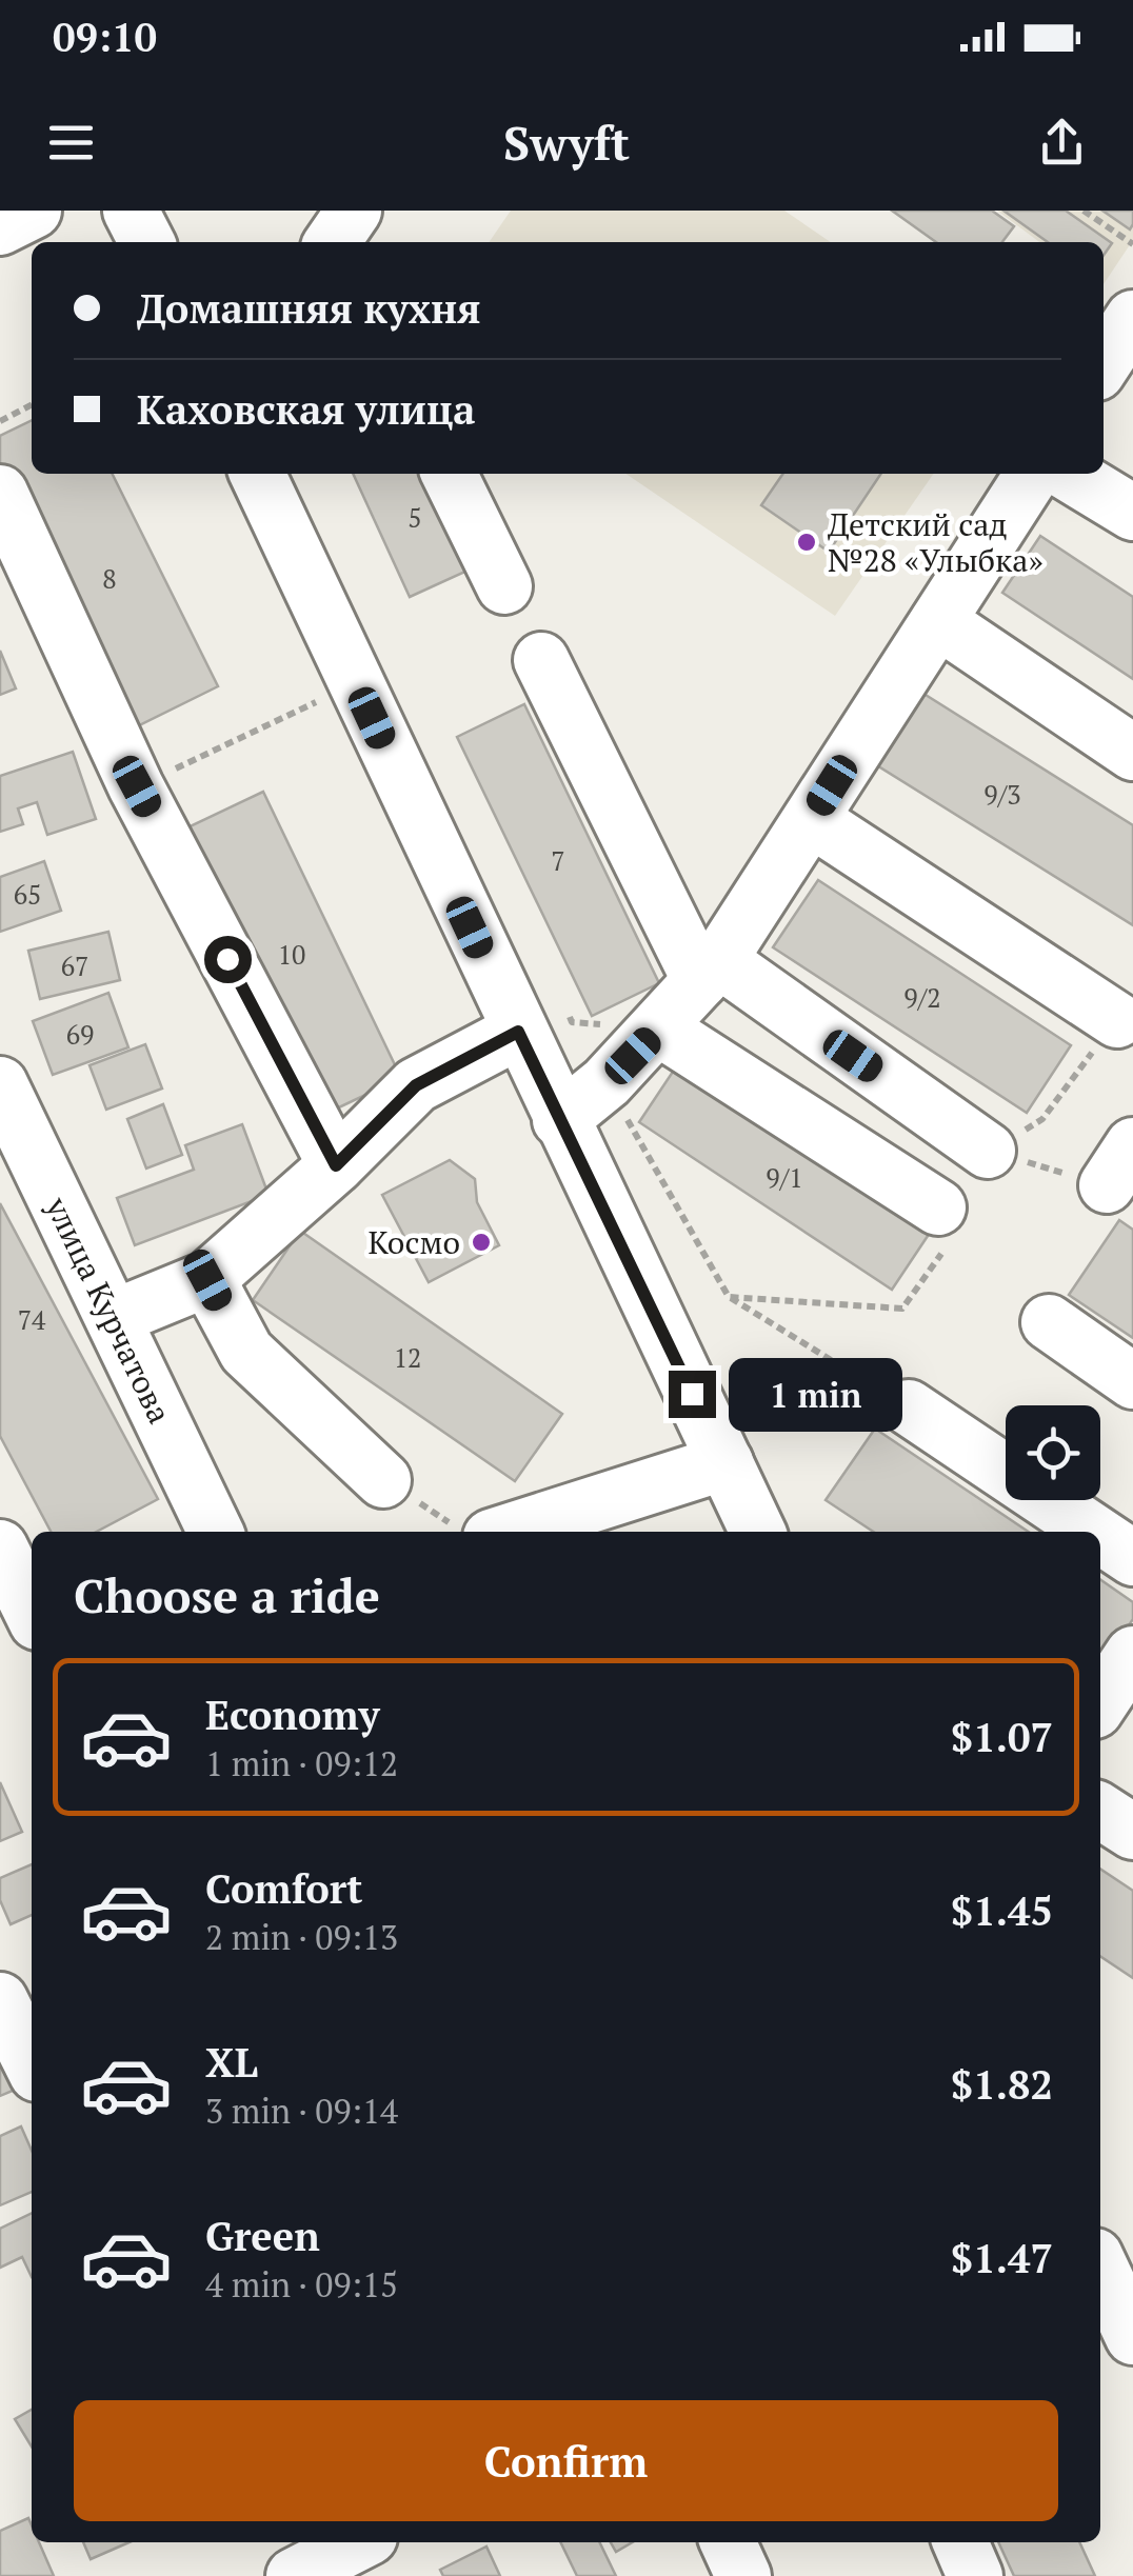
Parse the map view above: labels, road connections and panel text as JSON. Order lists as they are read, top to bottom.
{
  "streets": {
    "street": ["улица Курчатова"]
  },
  "places": ["Детский сад №28 «Улыбка»", "Космо"],
  "house_numbers": [
    "5",
    "8",
    "9/3",
    "7",
    "65",
    "10",
    "67",
    "9/2",
    "69",
    "9/1",
    "74",
    "12"
  ],
  "page": {
    "status": "09:10",
    "header": "Swyft",
    "banner": ["Домашняя кухня", "Каховская улица"],
    "bubble": "1 min",
    "heading": "Choose a ride",
    "list": [
      {
        "name": "Economy",
        "note": "1 min · 09:12",
        "value": "$1.07"
      },
      {
        "name": "Comfort",
        "note": "2 min · 09:13",
        "value": "$1.45"
      },
      {
        "name": "XL",
        "note": "3 min · 09:14",
        "value": "$1.82"
      },
      {
        "name": "Green",
        "note": "4 min · 09:15",
        "value": "$1.47"
      }
    ],
    "buttons": "Confirm"
  }
}
